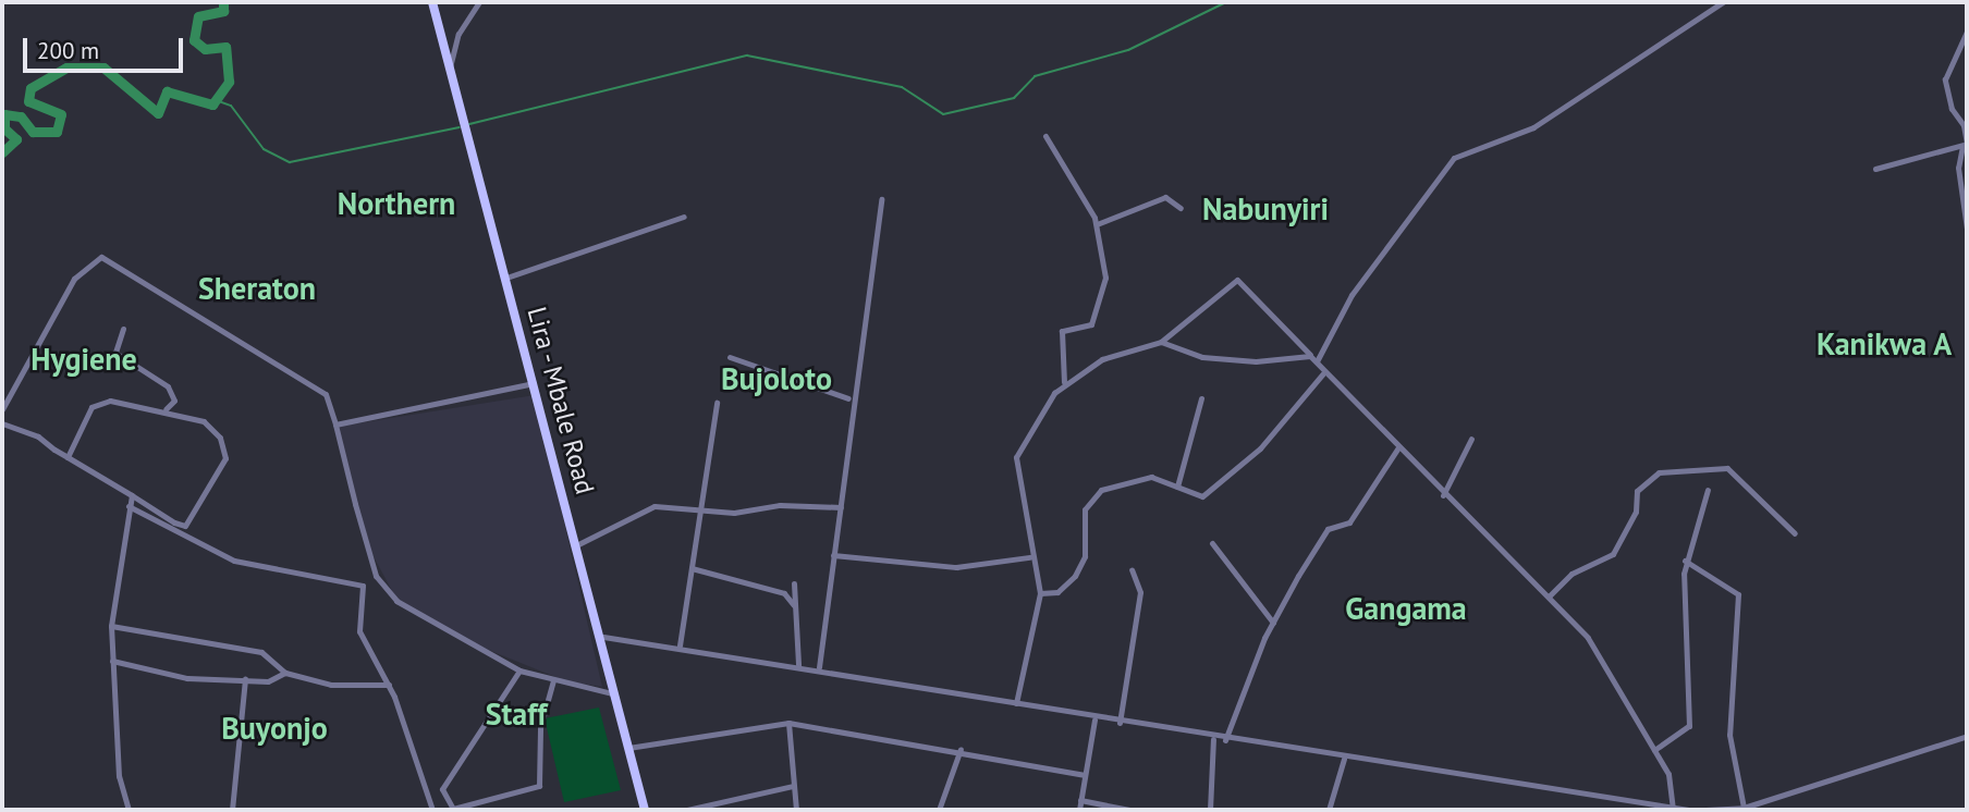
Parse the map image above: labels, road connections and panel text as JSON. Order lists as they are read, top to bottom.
{
  "streets": {
    "main road": ["Lira - Mbale Road"]
  },
  "districts": [
    "Northern",
    "Nabunyiri",
    "Sheraton",
    "Kanikwa A",
    "Hygiene",
    "Bujoloto",
    "Gangama",
    "Staff",
    "Buyonjo"
  ],
  "scale_bar": "200 m"
}
